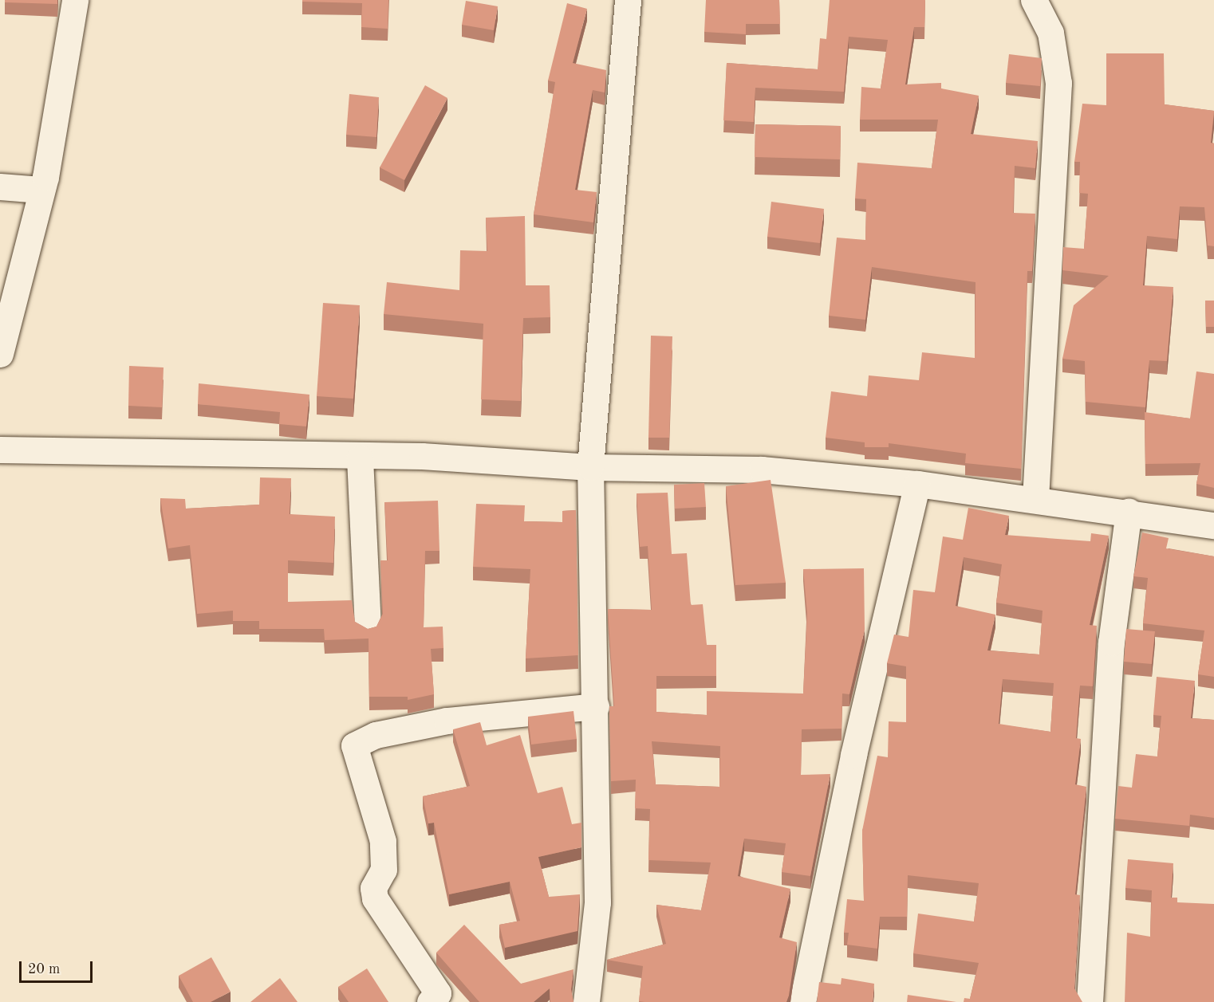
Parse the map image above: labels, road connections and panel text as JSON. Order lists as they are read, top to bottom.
{
  "scale_bar": "20 m"
}
